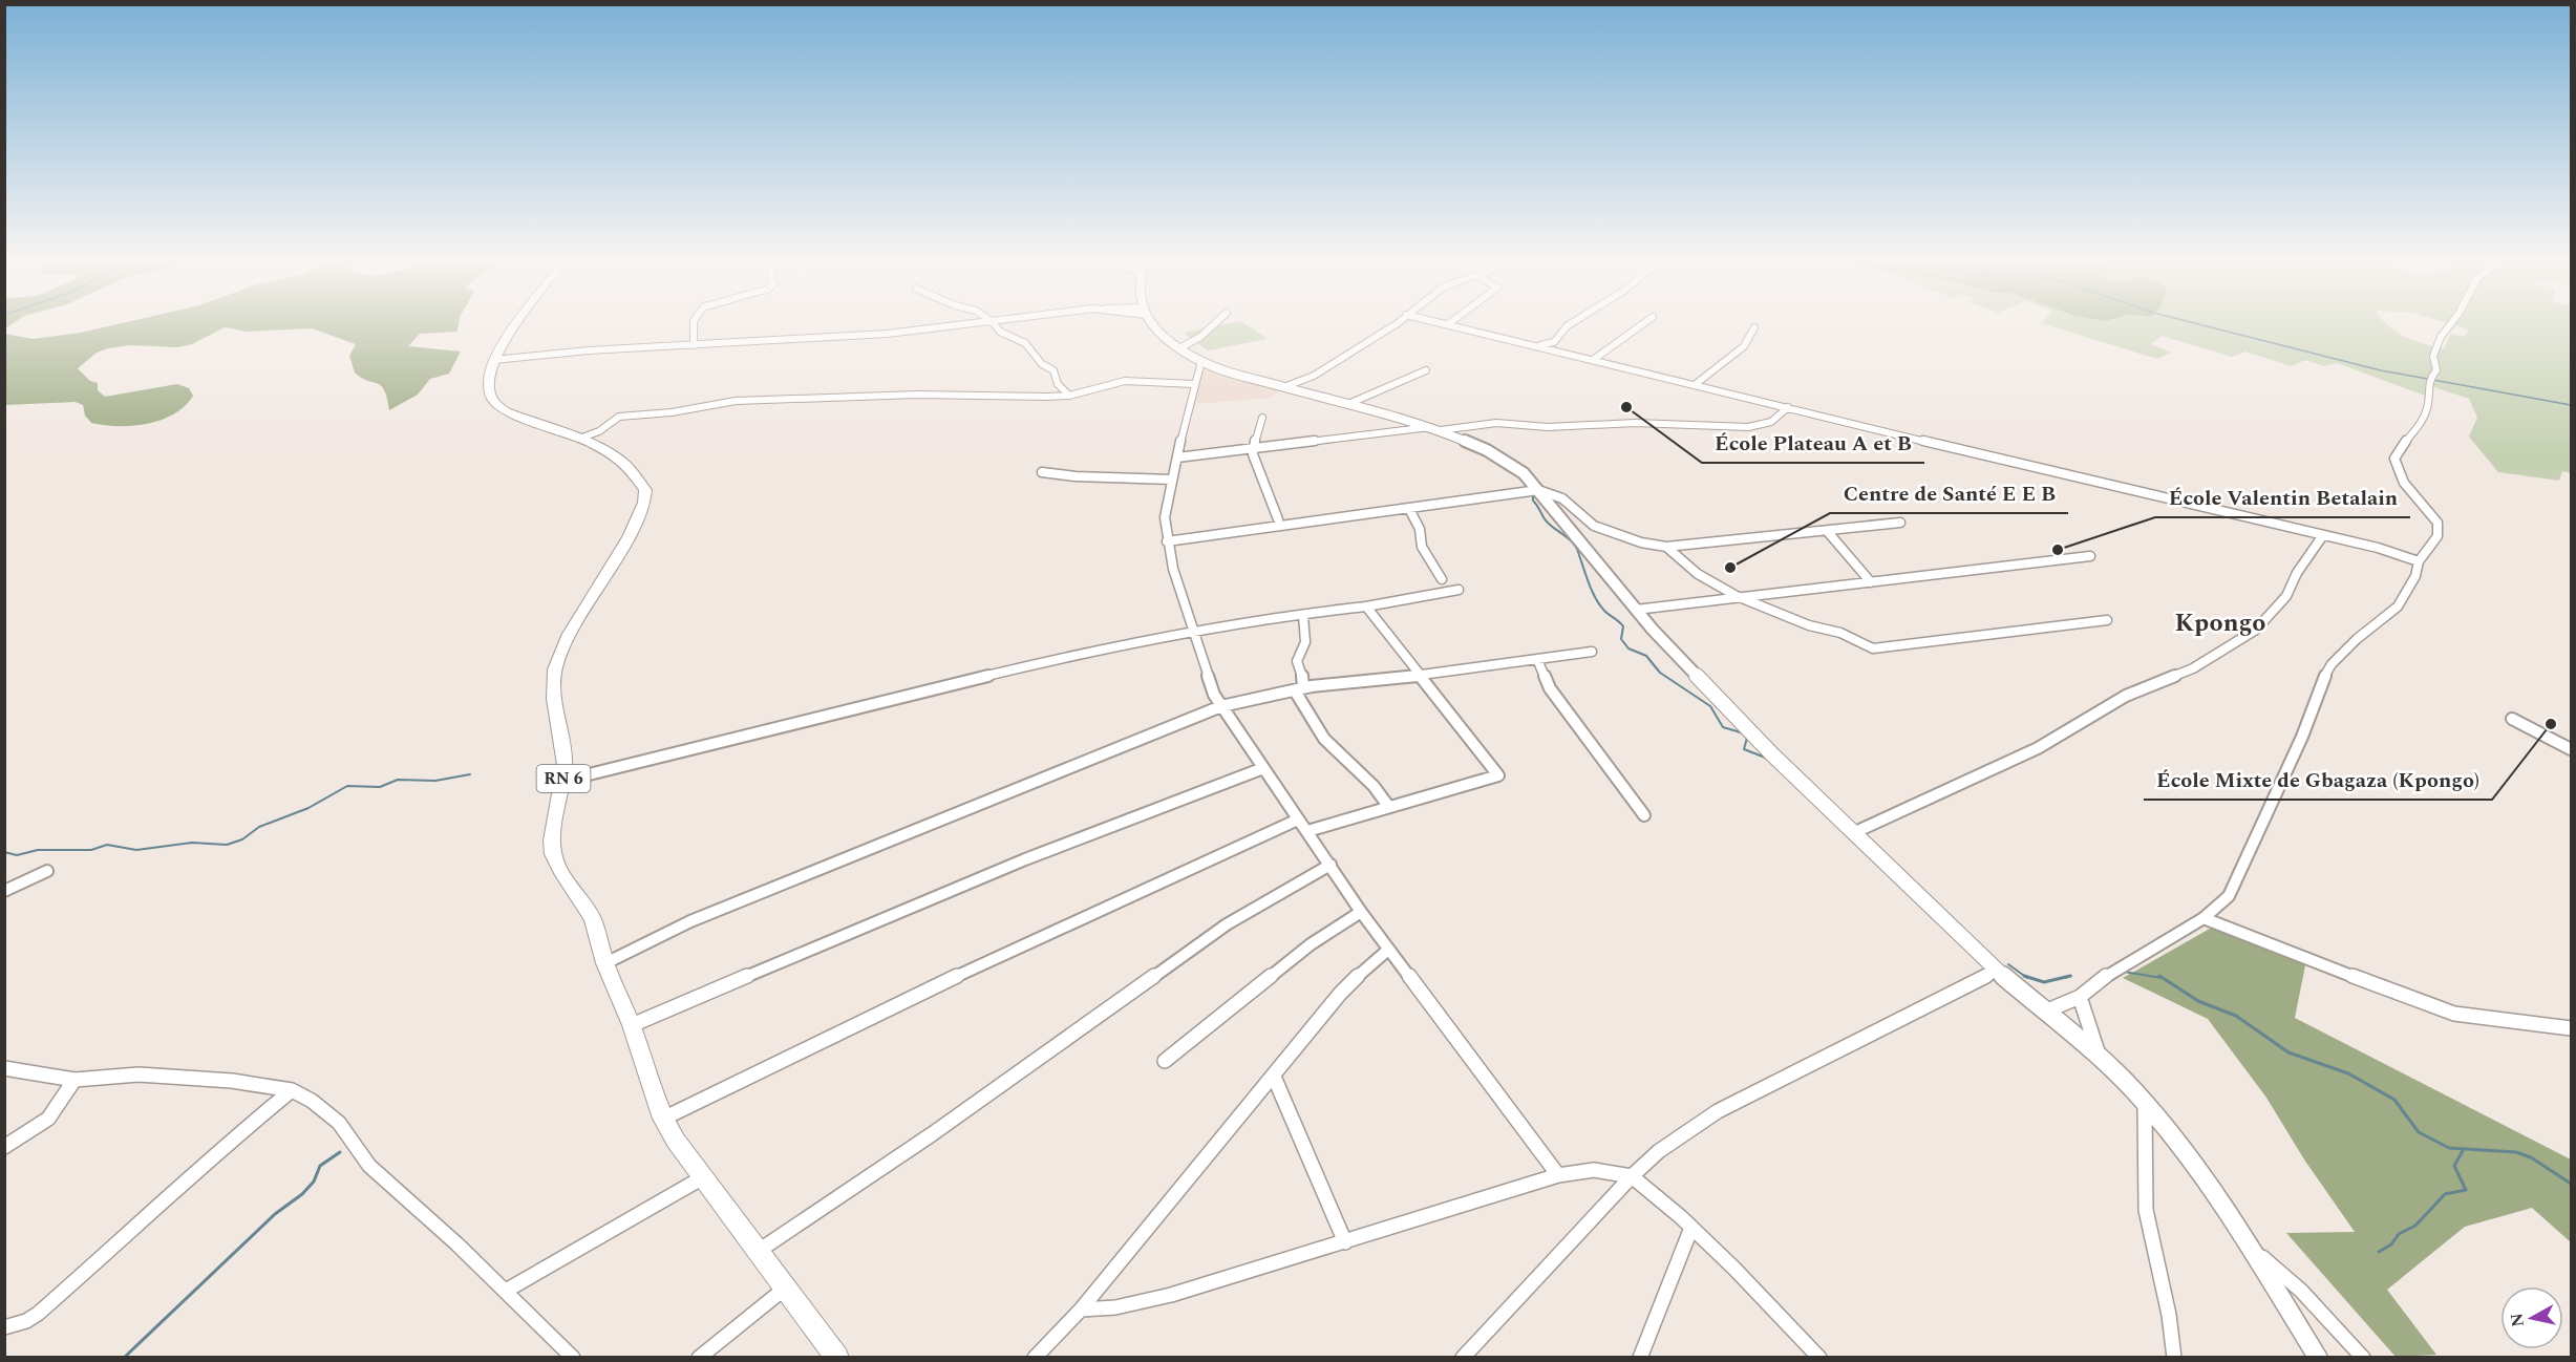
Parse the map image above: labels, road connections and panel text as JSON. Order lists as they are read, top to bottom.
{
  "streets": {
    "main road": ["RN 6"]
  },
  "districts": ["Kpongo"],
  "places": [
    "École Plateau A et B",
    "École Valentin Betalain",
    "Centre de Santé E E B",
    "École Mixte de Gbagaza (Kpongo)"
  ],
  "north": "left"
}
